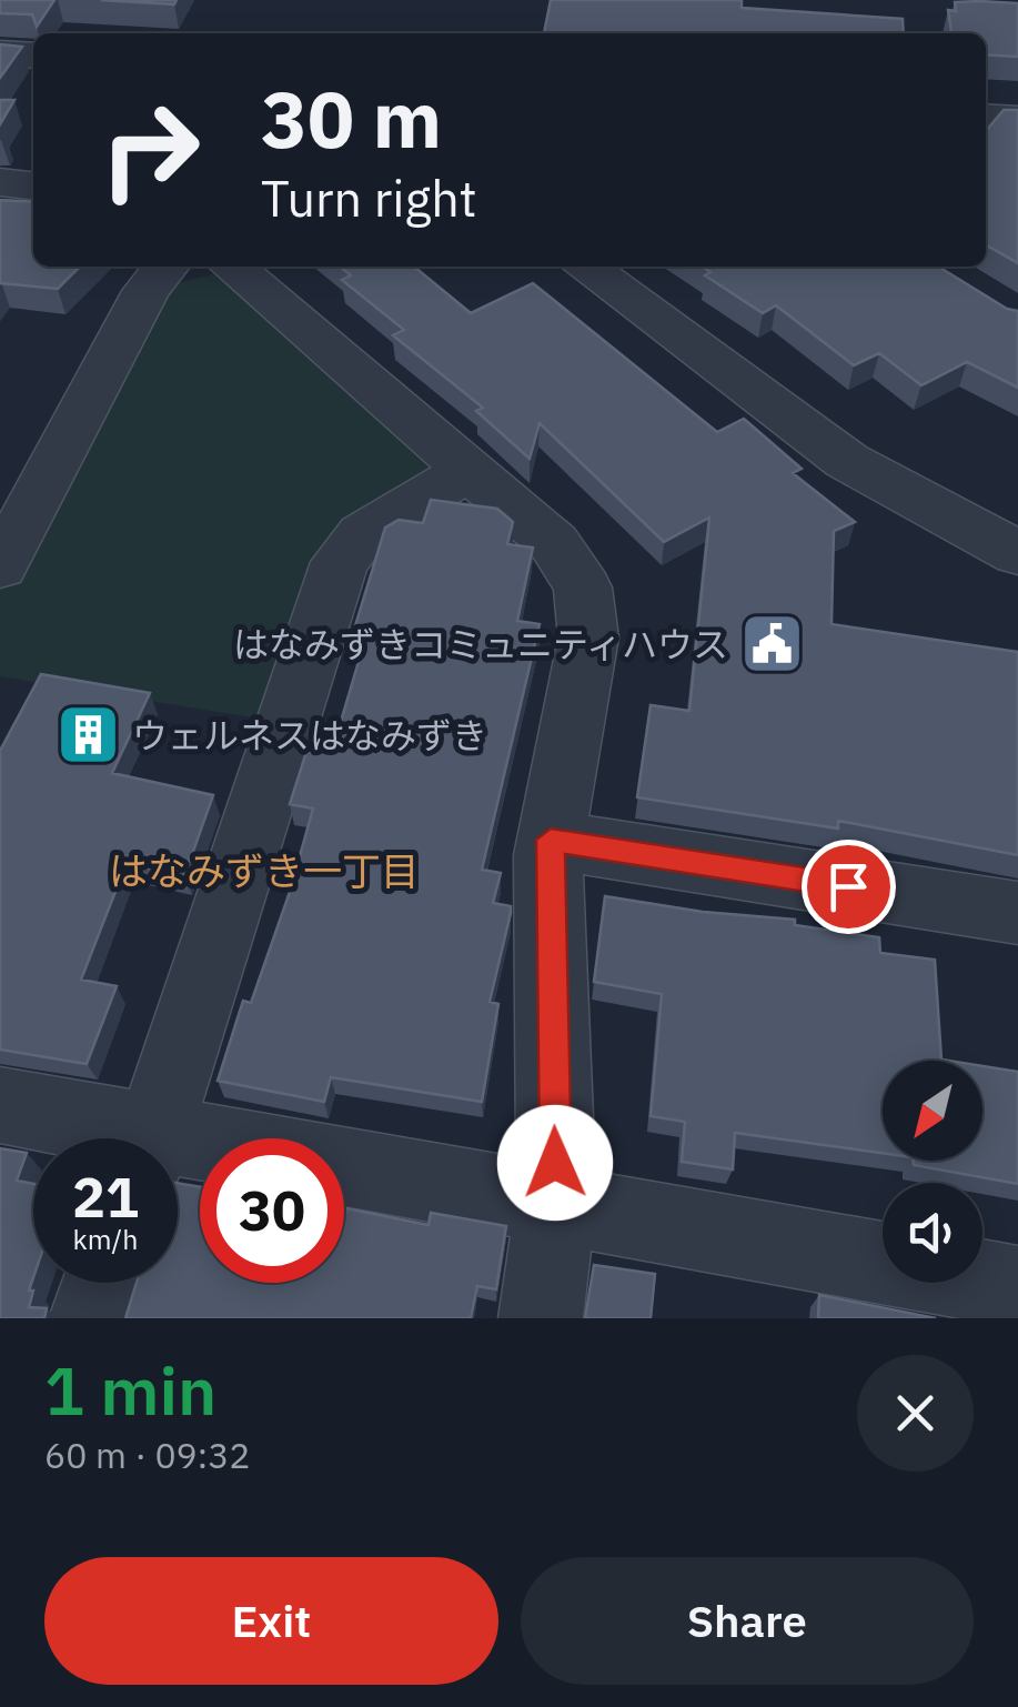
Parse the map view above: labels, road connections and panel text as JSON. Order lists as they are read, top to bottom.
{
  "districts": ["はなみずき一丁目"],
  "places": {
    "public building": ["はなみずきコミュニティハウス"],
    "building": ["ウェルネスはなみずき"]
  },
  "north": "bottom left",
  "page": {
    "turn": ["30 m", "Turn right"],
    "speed": "21 km/h",
    "limit": "30",
    "heading": ["1 min", "60 m · 09:32"],
    "buttons": ["Exit", "Share"]
  }
}
